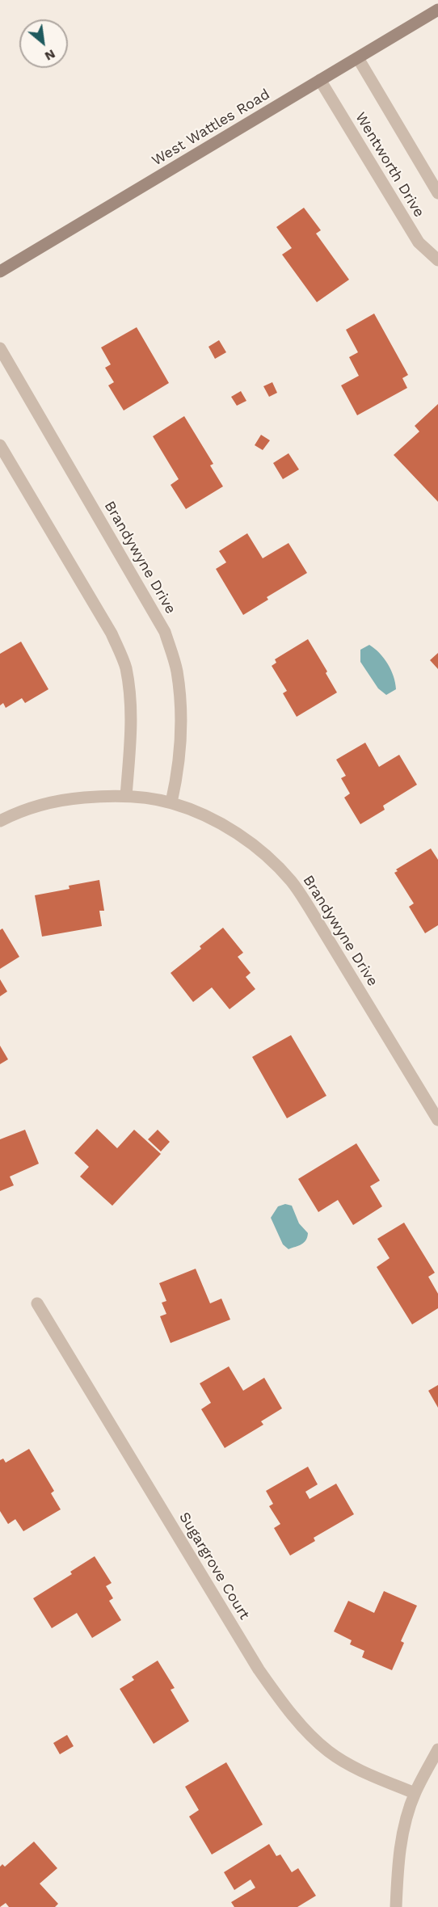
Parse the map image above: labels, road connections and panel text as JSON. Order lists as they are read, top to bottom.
{
  "streets": {
    "street": [
      "West Wattles Road",
      "Wentworth Drive",
      "Brandywyne Drive",
      "Sugargrove Court"
    ]
  },
  "crossings": [
    ["West Wattles Road", "Wentworth Drive"]
  ],
  "north": "bottom right"
}
